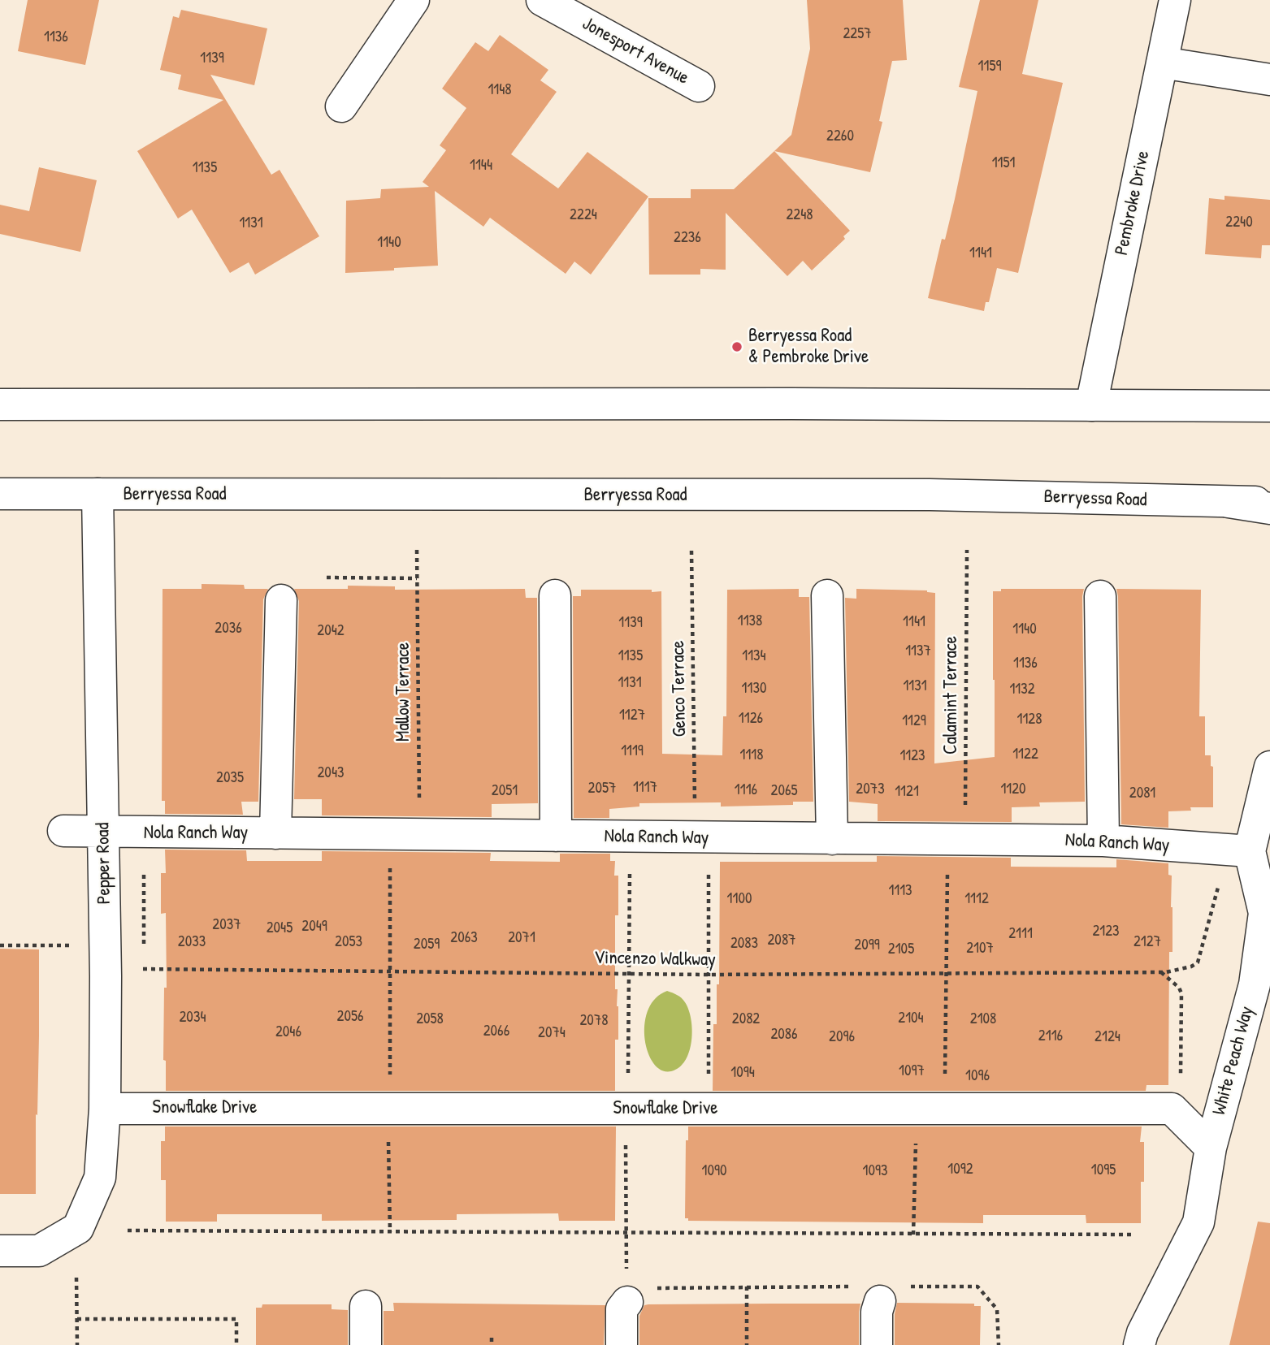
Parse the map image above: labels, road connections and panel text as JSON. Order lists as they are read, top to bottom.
{
  "streets": {
    "main road": [
      "Jonesport Avenue",
      "Pembroke Drive",
      "Berryessa Road",
      "Nola Ranch Way",
      "Pepper Road",
      "White Peach Way",
      "Snowflake Drive"
    ],
    "path": [
      "Genco Terrace",
      "Mallow Terrace",
      "Calamint Terrace",
      "Vincenzo Walkway"
    ]
  },
  "crossings": [
    ["Berryessa Road", "Pepper Road"],
    ["Mallow Terrace", "Nola Ranch Way"],
    ["Mallow Terrace", "Vincenzo Walkway"],
    ["Calamint Terrace", "Nola Ranch Way"],
    ["Calamint Terrace", "Vincenzo Walkway"],
    ["Calamint Terrace", "Snowflake Drive"],
    ["Nola Ranch Way", "Pepper Road"],
    ["Nola Ranch Way", "White Peach Way"],
    ["Pepper Road", "Snowflake Drive"],
    ["White Peach Way", "Snowflake Drive"]
  ],
  "places": ["Berryessa Road & Pembroke Drive"],
  "house_numbers": [
    "2257",
    "1136",
    "1139",
    "1159",
    "1148",
    "2260",
    "1151",
    "1144",
    "1135",
    "2224",
    "2248",
    "2240",
    "1131",
    "2236",
    "1140",
    "1141",
    "1138",
    "1141",
    "1139",
    "2036",
    "1140",
    "2042",
    "1137",
    "1135",
    "1134",
    "1136",
    "1131",
    "1131",
    "1130",
    "1132",
    "1127",
    "1126",
    "1128",
    "1129",
    "1119",
    "1122",
    "1118",
    "1123",
    "2043",
    "2035",
    "1117",
    "2057",
    "2073",
    "1120",
    "1116",
    "2051",
    "2065",
    "1121",
    "2081",
    "1113",
    "1100",
    "1112",
    "2037",
    "2049",
    "2045",
    "2123",
    "2111",
    "2063",
    "2071",
    "2087",
    "2033",
    "2053",
    "2127",
    "2083",
    "2059",
    "2099",
    "2107",
    "2105",
    "2056",
    "2034",
    "2104",
    "2058",
    "2082",
    "2108",
    "2078",
    "2066",
    "2046",
    "2074",
    "2086",
    "2116",
    "2096",
    "2124",
    "1097",
    "1094",
    "1096",
    "1092",
    "1095",
    "1090",
    "1093"
  ]
}
